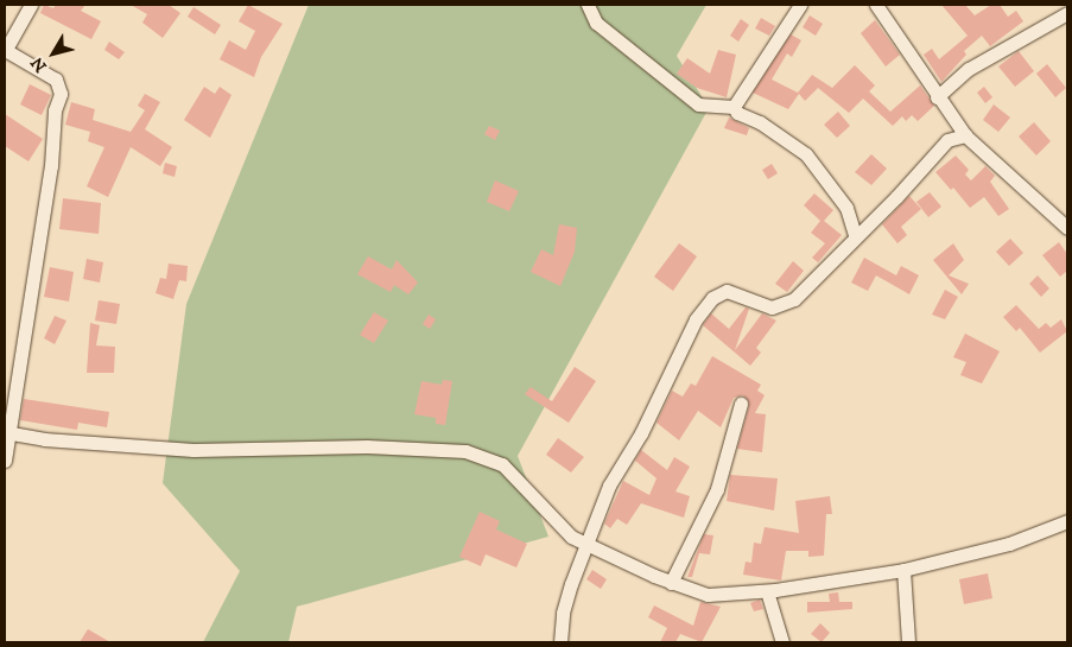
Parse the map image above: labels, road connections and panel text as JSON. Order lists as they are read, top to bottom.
{
  "north": "bottom left"
}
